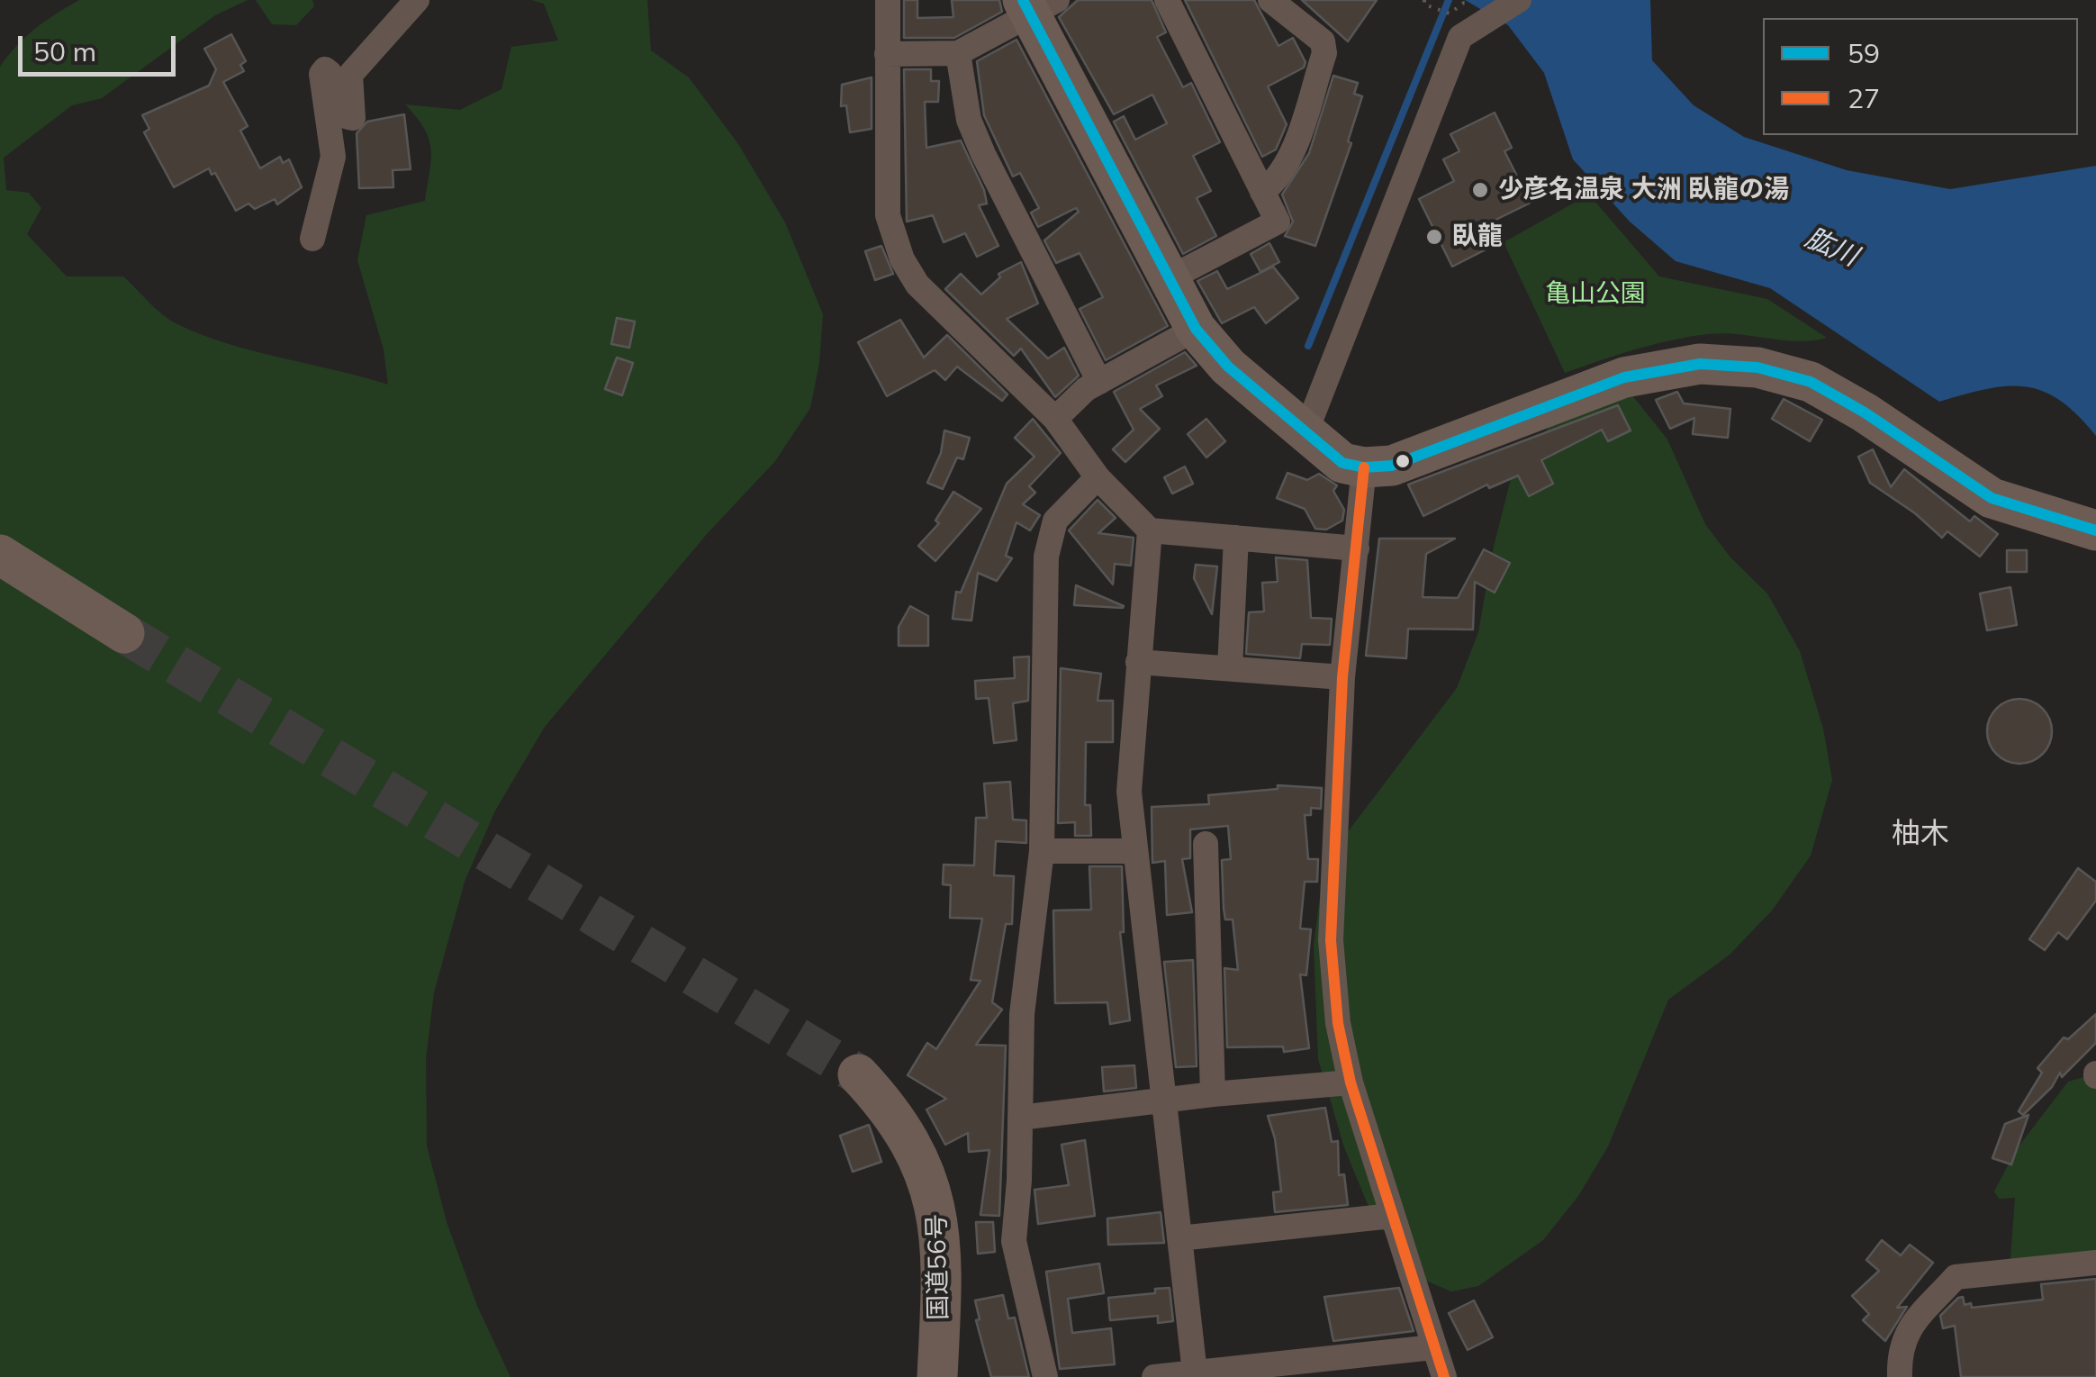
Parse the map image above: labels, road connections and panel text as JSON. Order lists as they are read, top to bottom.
{
  "streets": {
    "highway": ["国道56号"]
  },
  "districts": ["柚木"],
  "water": ["肱川"],
  "parks": ["亀山公園"],
  "places": ["少彦名温泉 大洲 臥龍の湯", "臥龍"],
  "lines": ["transit line 59", "transit line 27"],
  "legend": ["59", "27"],
  "scale_bar": "50 m"
}
